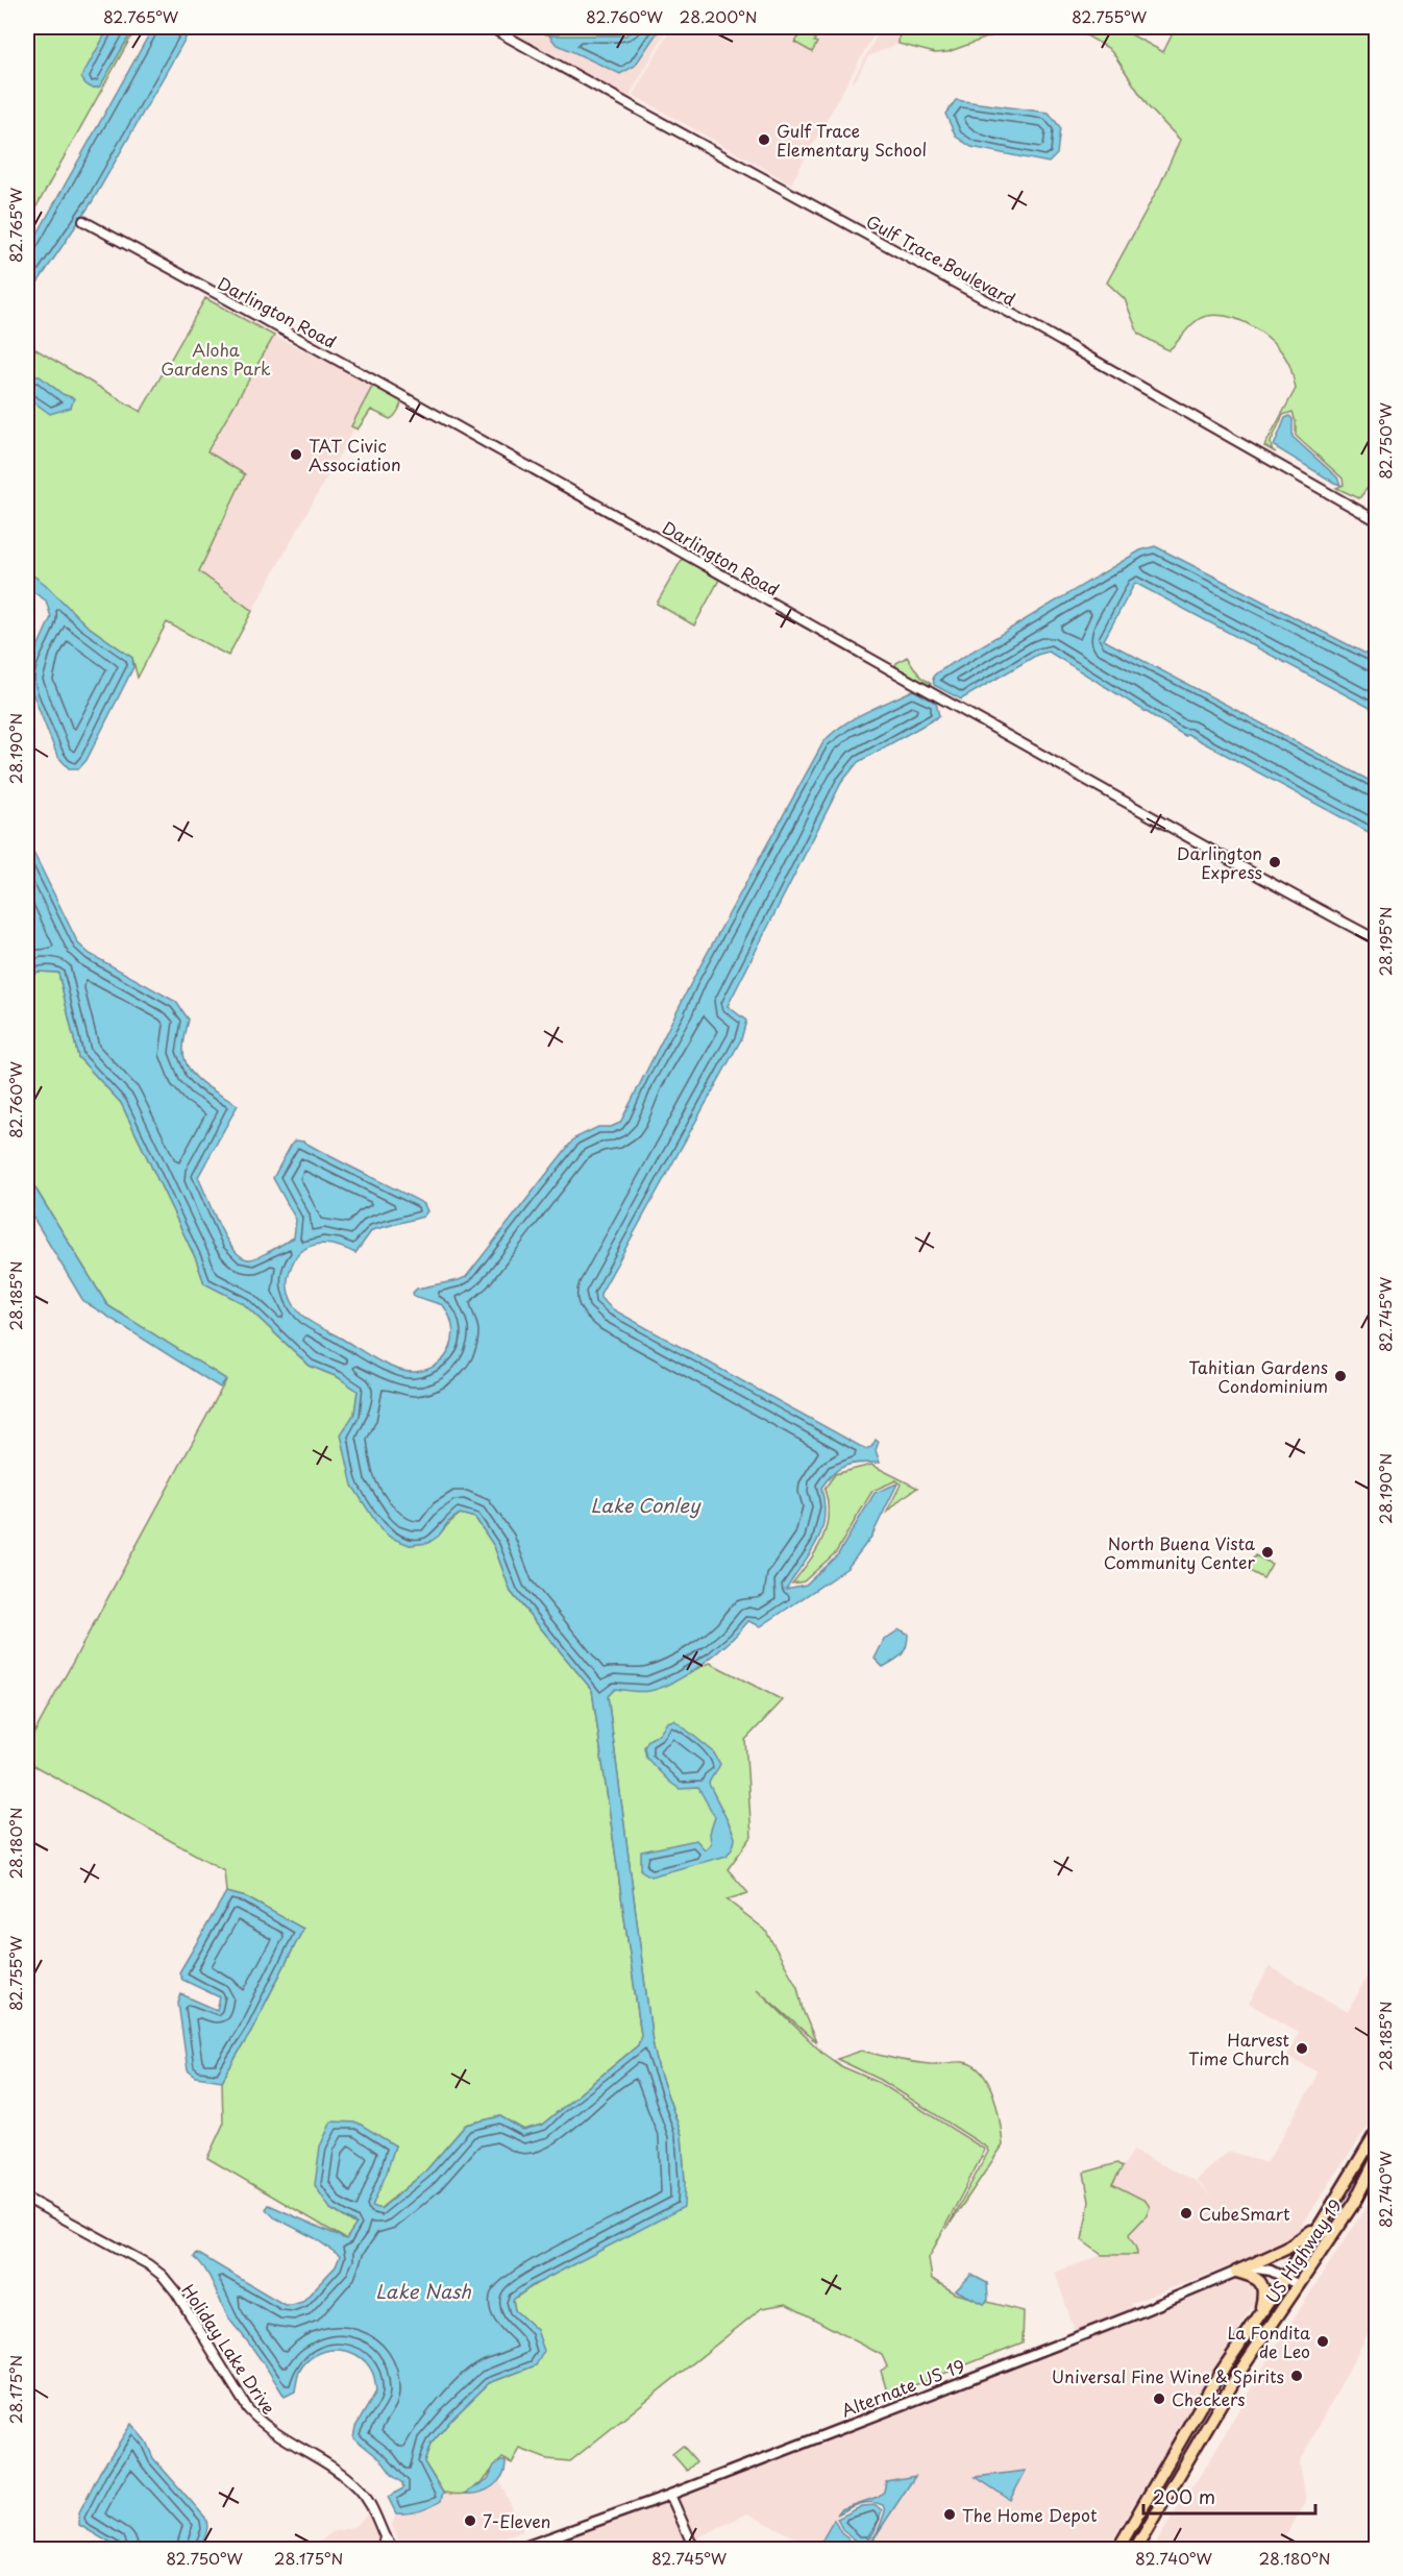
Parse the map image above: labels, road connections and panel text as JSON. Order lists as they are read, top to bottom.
{
  "streets": {
    "highway": ["US Highway 19"],
    "main road": ["Alternate US 19"],
    "street": ["Gulf Trace Boulevard", "Darlington Road", "Holiday Lake Drive"]
  },
  "crossings": [
    ["US Highway 19", "Alternate US 19"]
  ],
  "water": ["Lake Conley", "Lake Nash"],
  "parks": ["Aloha Gardens Park"],
  "places": [
    "Gulf Trace Elementary School",
    "TAT Civic Association",
    "Darlington Express",
    "Tahitian Gardens Condominium",
    "North Buena Vista Community Center",
    "Harvest Time Church",
    "CubeSmart",
    "La Fondita de Leo",
    "Universal Fine Wine & Spirits",
    "Checkers",
    "The Home Depot",
    "7-Eleven"
  ],
  "scale_bar": "200 m",
  "coordinates": [
    "82.765°W",
    "82.760°W",
    "28.200°N",
    "82.755°W",
    "82.750°W",
    "28.190°N",
    "28.195°N",
    "28.185°N",
    "82.745°W",
    "28.180°N",
    "82.740°W",
    "28.175°N"
  ]
}
